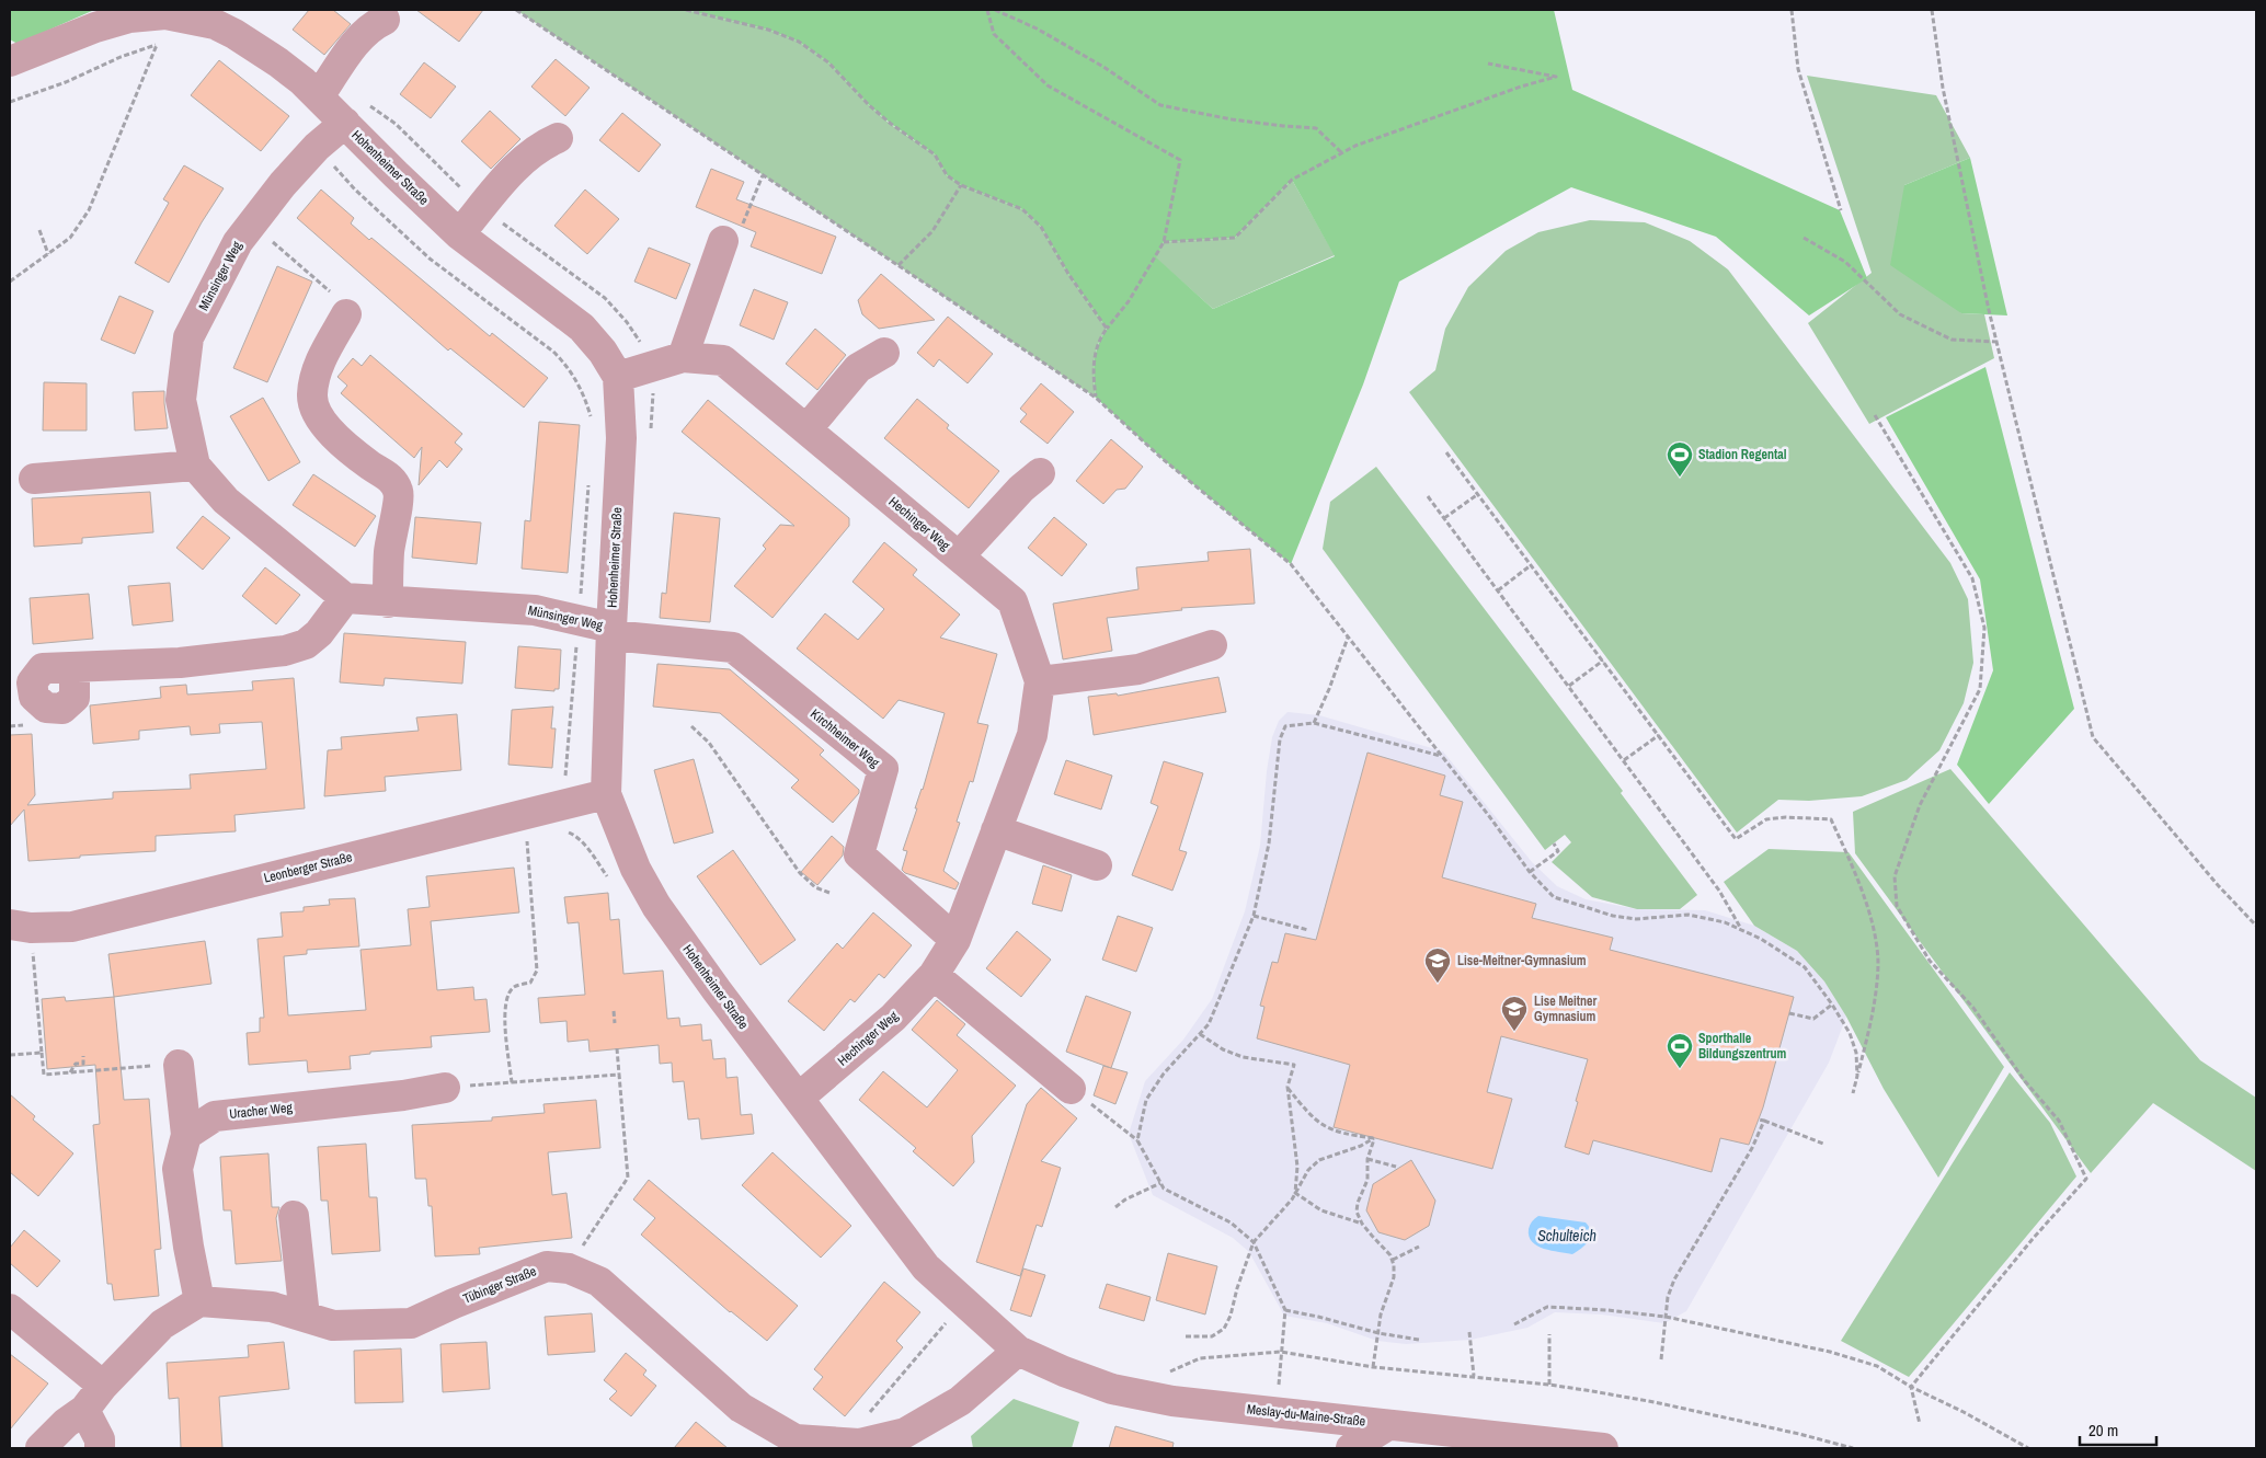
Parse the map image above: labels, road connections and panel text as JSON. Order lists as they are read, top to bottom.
{
  "streets": {
    "street": [
      "Hohenheimer Straße",
      "Münsinger Weg",
      "Hechinger Weg",
      "Kirchheimer Weg",
      "Leonberger Straße",
      "Uracher Weg",
      "Tübinger Straße",
      "Meslay-du-Maine-Straße"
    ]
  },
  "crossings": [
    ["Hohenheimer Straße", "Münsinger Weg"],
    ["Hohenheimer Straße", "Hechinger Weg"],
    ["Hohenheimer Straße", "Kirchheimer Weg"],
    ["Hohenheimer Straße", "Leonberger Straße"],
    ["Hohenheimer Straße", "Tübinger Straße"],
    ["Hohenheimer Straße", "Meslay-du-Maine-Straße"],
    ["Münsinger Weg", "Kirchheimer Weg"],
    ["Hechinger Weg", "Kirchheimer Weg"],
    ["Tübinger Straße", "Meslay-du-Maine-Straße"]
  ],
  "water": ["Schulteich"],
  "places": {
    "sports": ["Stadion Regental", "Sporthalle Bildungszentrum"],
    "school or university": ["Lise-Meitner-Gymnasium", "Lise Meitner Gymnasium"]
  },
  "scale_bar": "20 m"
}
